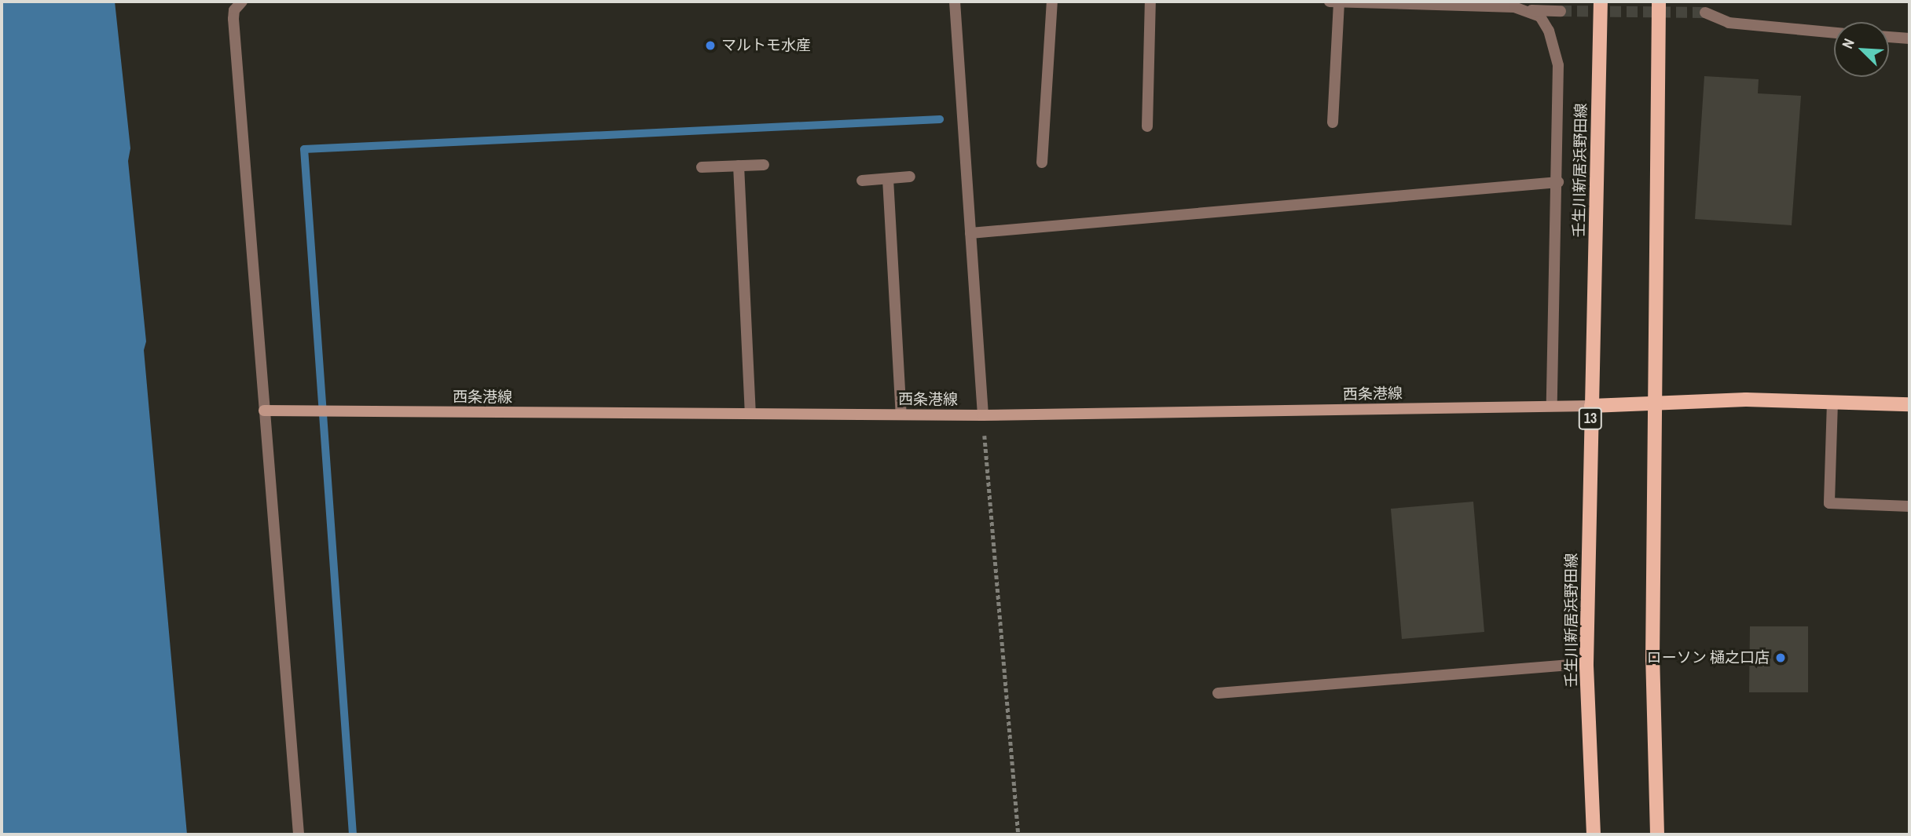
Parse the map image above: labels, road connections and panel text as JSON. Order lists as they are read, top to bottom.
{
  "streets": {
    "main road": ["壬生川新居浜野田線", "西条港線", "13"]
  },
  "crossings": [
    ["壬生川新居浜野田線", "西条港線"],
    ["壬生川新居浜野田線", "13"],
    ["西条港線", "13"]
  ],
  "places": ["マルトモ水産", "ローソン 樋之口店"],
  "north": "top left"
}
